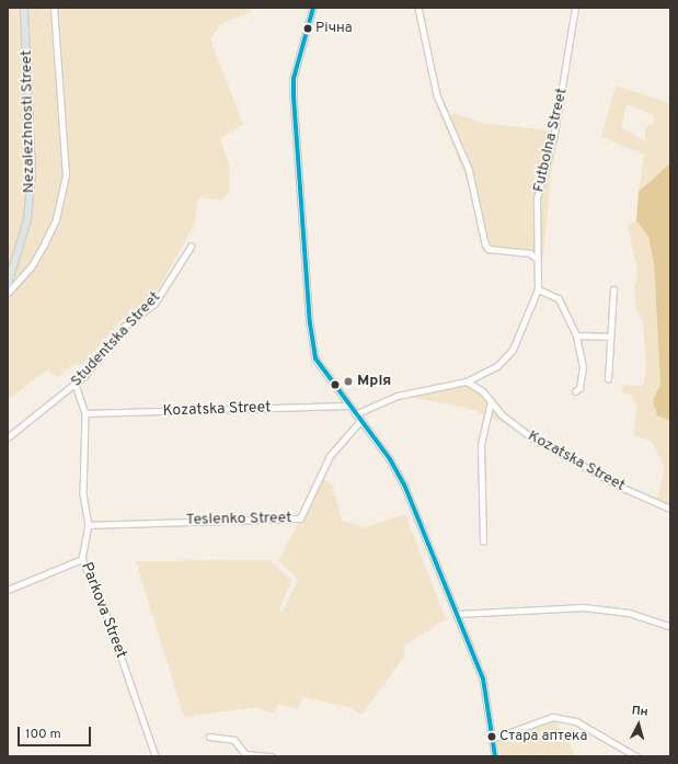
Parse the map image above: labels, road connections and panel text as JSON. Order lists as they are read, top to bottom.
{
  "streets": {
    "main road": ["Nezalezhnosti Street"],
    "street": [
      "Futbolna Street",
      "Studentska Street",
      "Kozatska Street",
      "Teslenko Street",
      "Parkova Street"
    ]
  },
  "crossings": [
    ["Studentska Street", "Parkova Street"],
    ["Kozatska Street", "Parkova Street"],
    ["Teslenko Street", "Parkova Street"]
  ],
  "places": ["Річна", "Мрія", "Стара аптека"],
  "scale_bar": "100 m",
  "north": "top"
}
